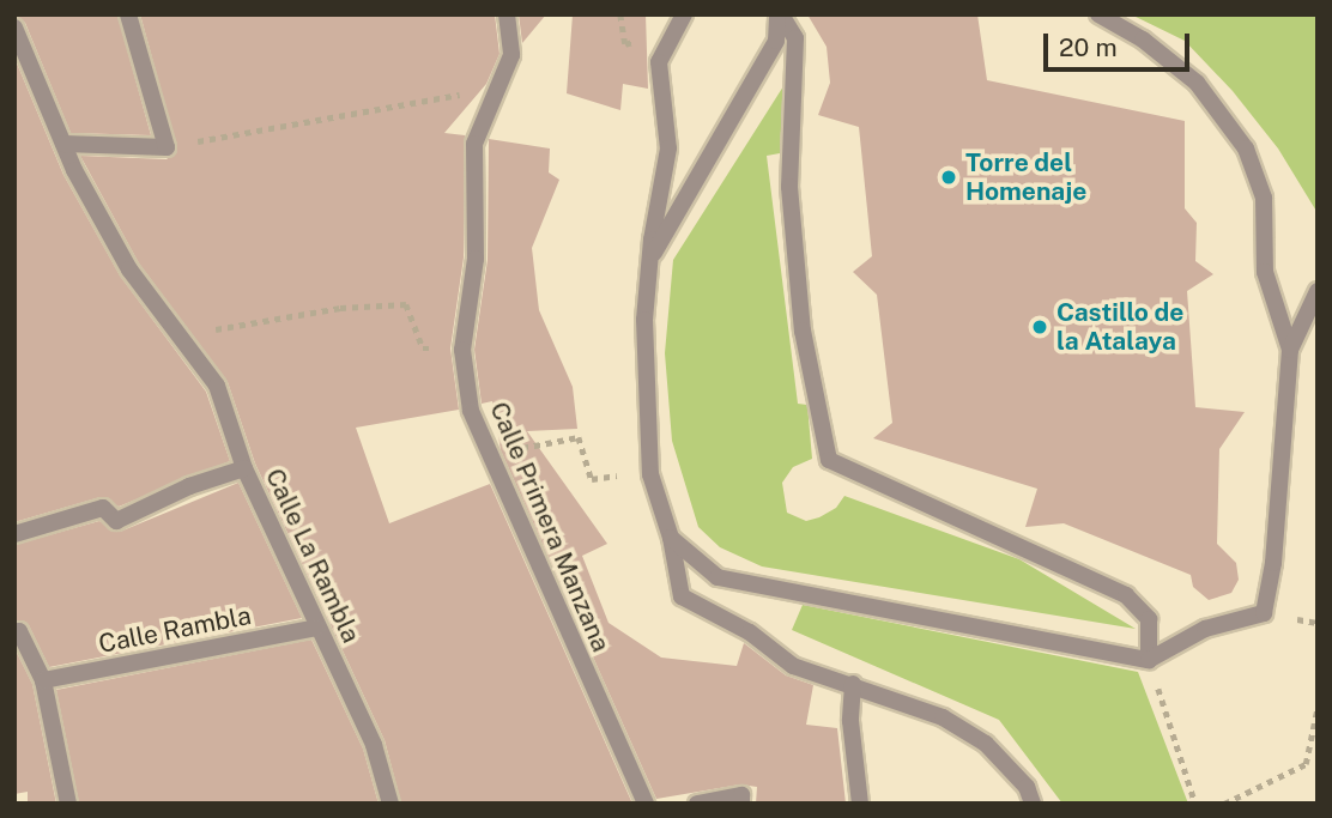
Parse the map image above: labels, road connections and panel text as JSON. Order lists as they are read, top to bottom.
{
  "streets": {
    "street": ["Calle Primera Manzana", "Calle La Rambla", "Calle Rambla"]
  },
  "crossings": [
    ["Calle La Rambla", "Calle Rambla"]
  ],
  "places": ["Torre del Homenaje", "Castillo de la Atalaya"],
  "scale_bar": "20 m"
}
